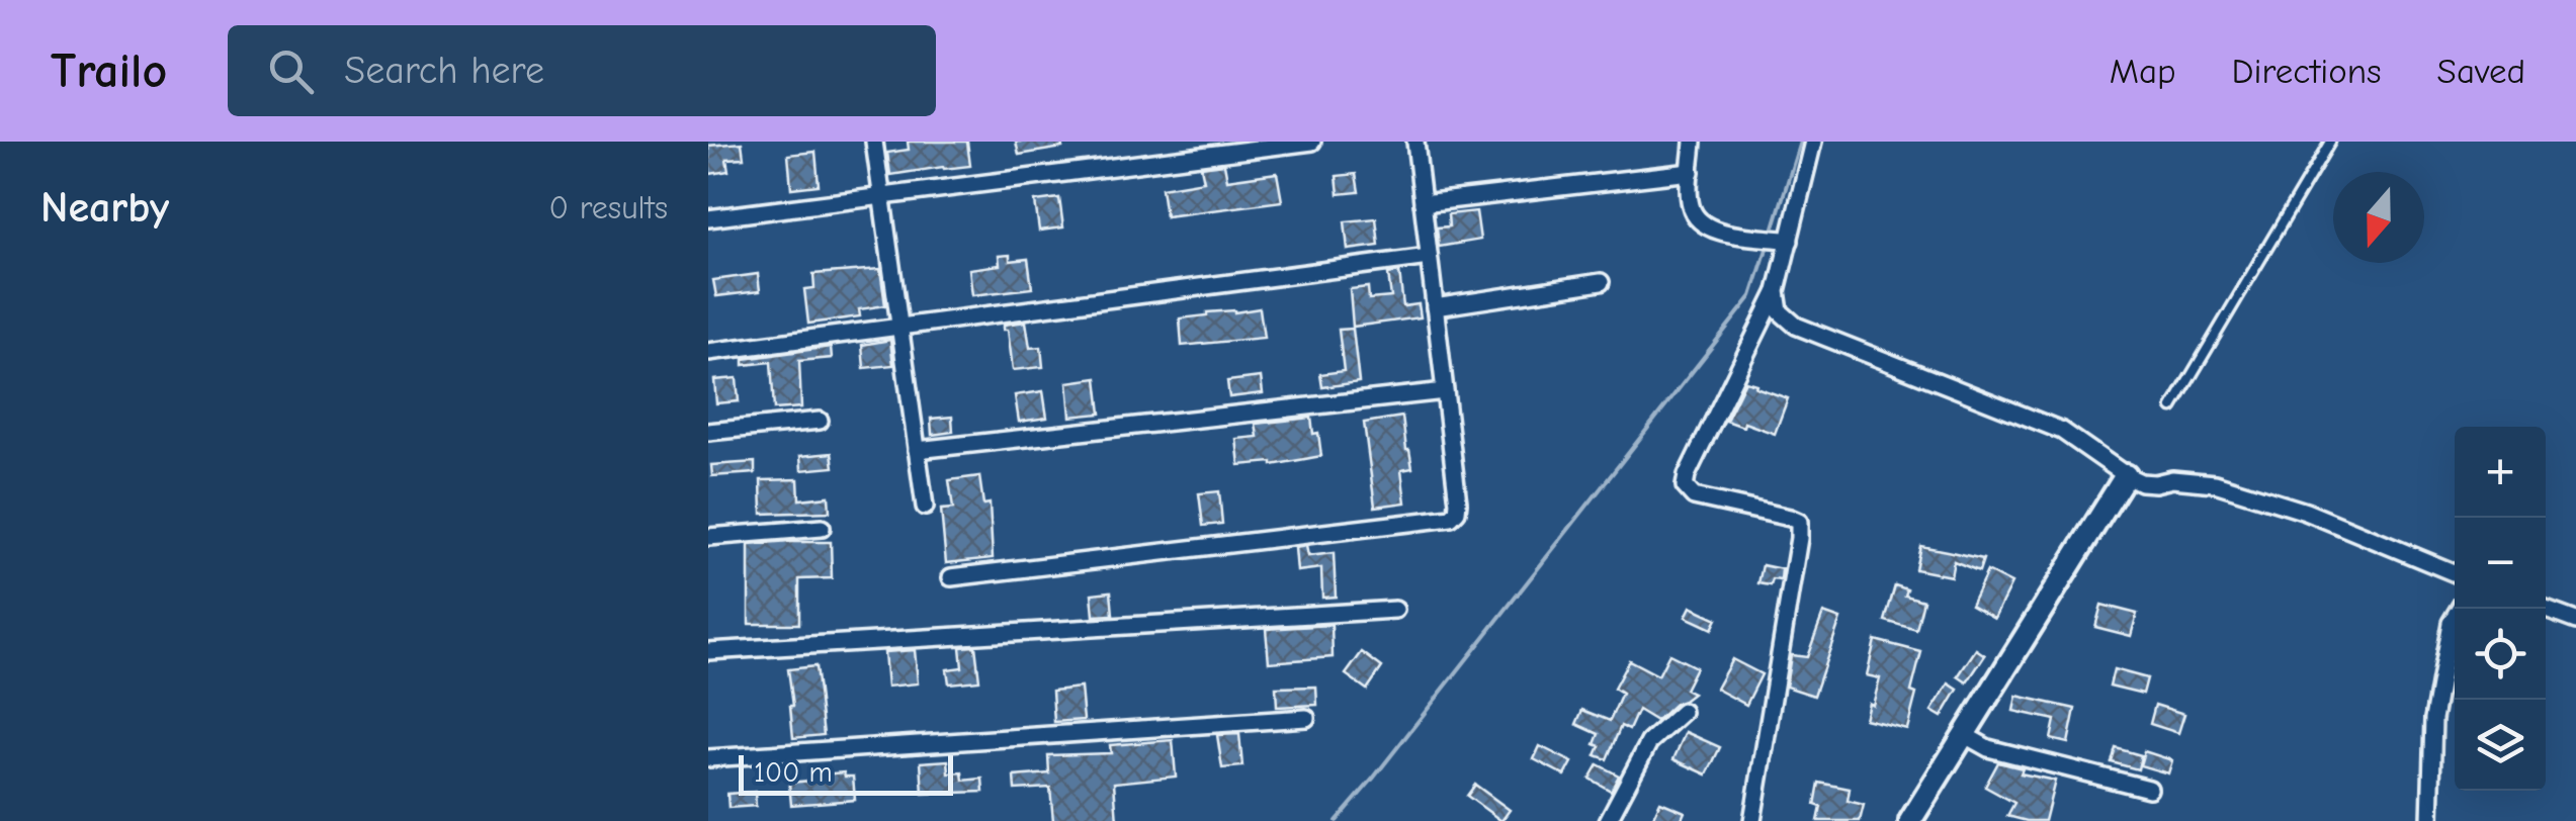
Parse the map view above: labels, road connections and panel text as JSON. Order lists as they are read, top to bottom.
{
  "scale_bar": "100 m",
  "north": "bottom",
  "page": {
    "header": "Trailo",
    "search": "Search here",
    "nav": ["Map", "Directions", "Saved"],
    "heading": ["Nearby", "0 results"],
    "map_buttons": ["+", "−"],
    "scale": "100 m"
  }
}
